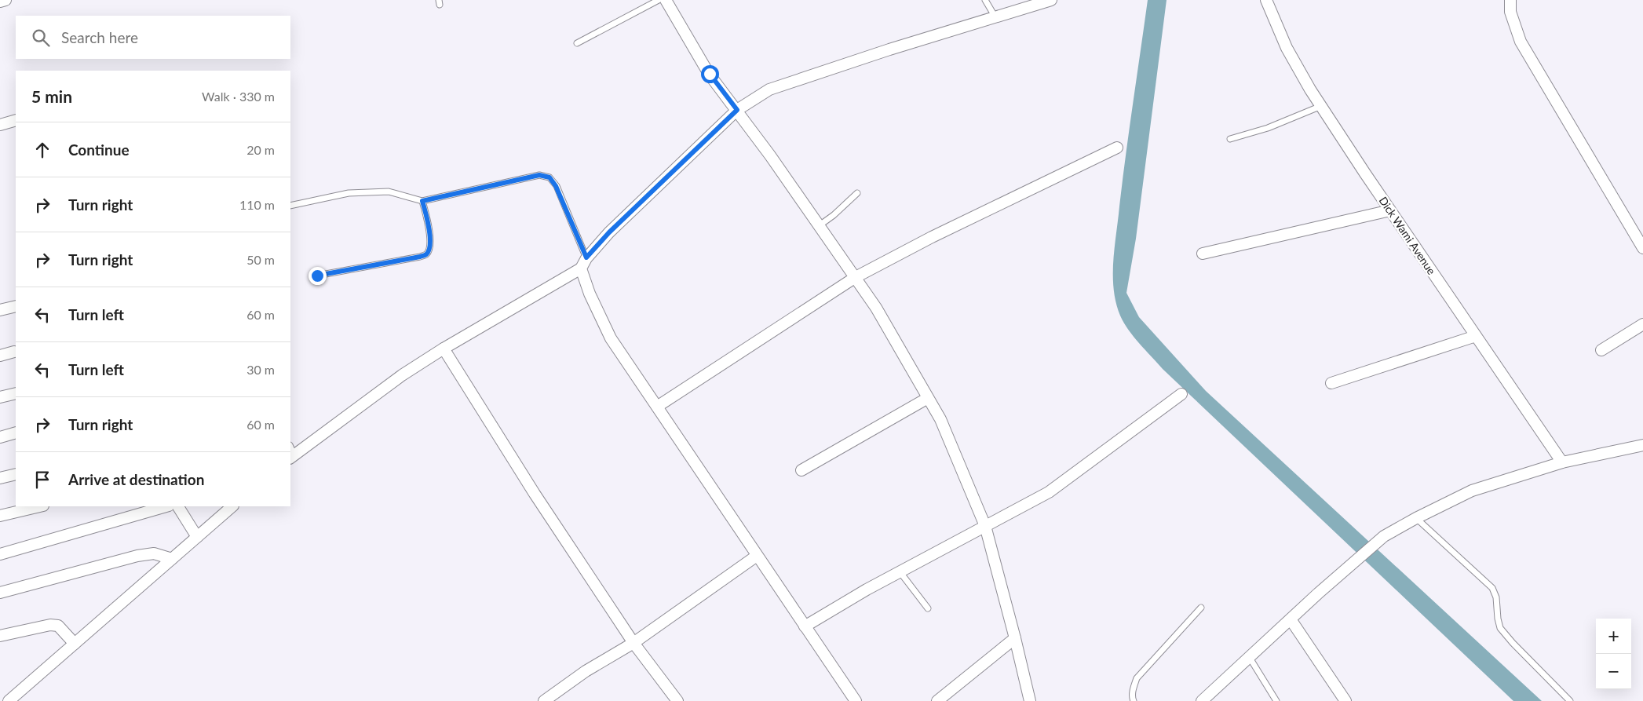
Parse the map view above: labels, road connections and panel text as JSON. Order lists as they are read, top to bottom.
{
  "streets": {
    "street": ["Dick Wami Avenue"]
  },
  "page": {
    "search": "Search here",
    "heading": ["5 min", "Walk · 330 m"],
    "list": [
      ["Continue", "20 m"],
      ["Turn right", "110 m"],
      ["Turn right", "50 m"],
      ["Turn left", "60 m"],
      ["Turn left", "30 m"],
      ["Turn right", "60 m"],
      "Arrive at destination"
    ],
    "map_buttons": ["+", "−"]
  }
}
